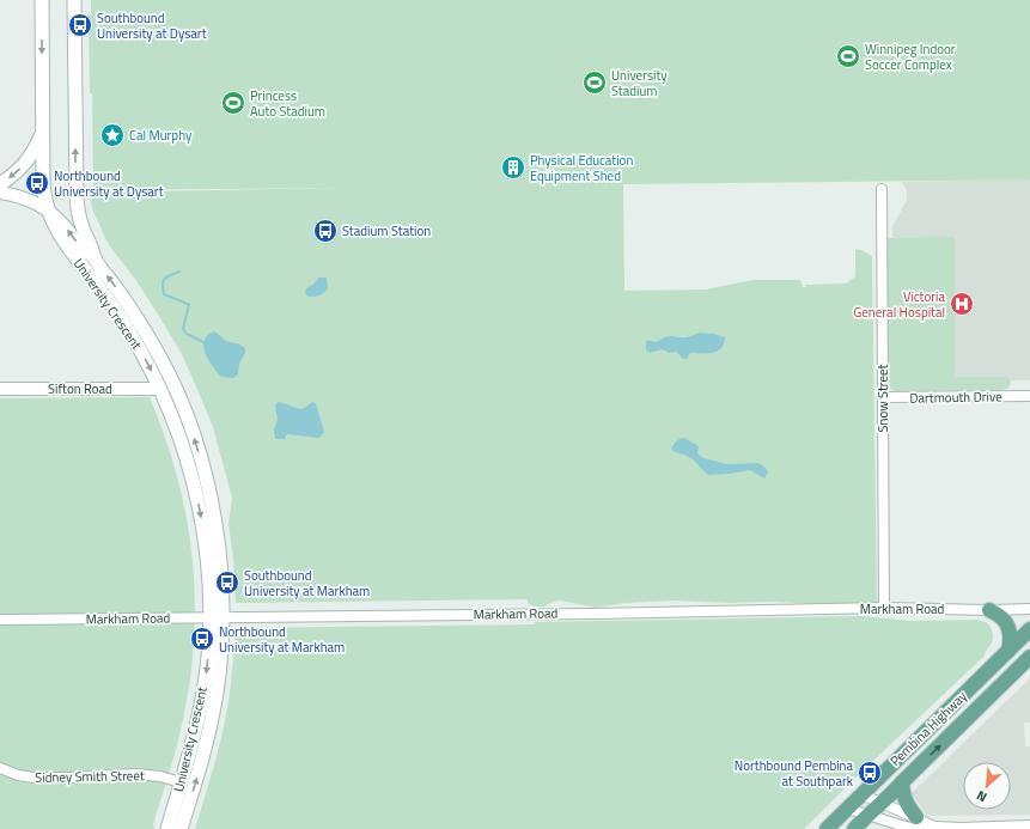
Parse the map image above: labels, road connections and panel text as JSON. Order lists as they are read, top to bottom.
{
  "streets": {
    "main road": ["University Crescent", "Pembina Highway"],
    "street": [
      "Sifton Road",
      "Dartmouth Drive",
      "Snow Street",
      "Markham Road",
      "Sidney Smith Street"
    ]
  },
  "crossings": [
    ["University Crescent", "Sifton Road"],
    ["University Crescent", "Markham Road"],
    ["University Crescent", "Sidney Smith Street"],
    ["Dartmouth Drive", "Snow Street"],
    ["Snow Street", "Markham Road"]
  ],
  "places": {
    "bus stop": [
      "Southbound University at Dysart",
      "Northbound University at Dysart",
      "Stadium Station",
      "Southbound University at Markham",
      "Northbound University at Markham",
      "Northbound Pembina at Southpark"
    ],
    "sports": ["Winnipeg Indoor Soccer Complex", "University Stadium", "Princess Auto Stadium"],
    "place": ["Cal Murphy"],
    "building": ["Physical Education Equipment Shed"],
    "hospital": ["Victoria General Hospital"]
  },
  "north": "bottom left"
}
